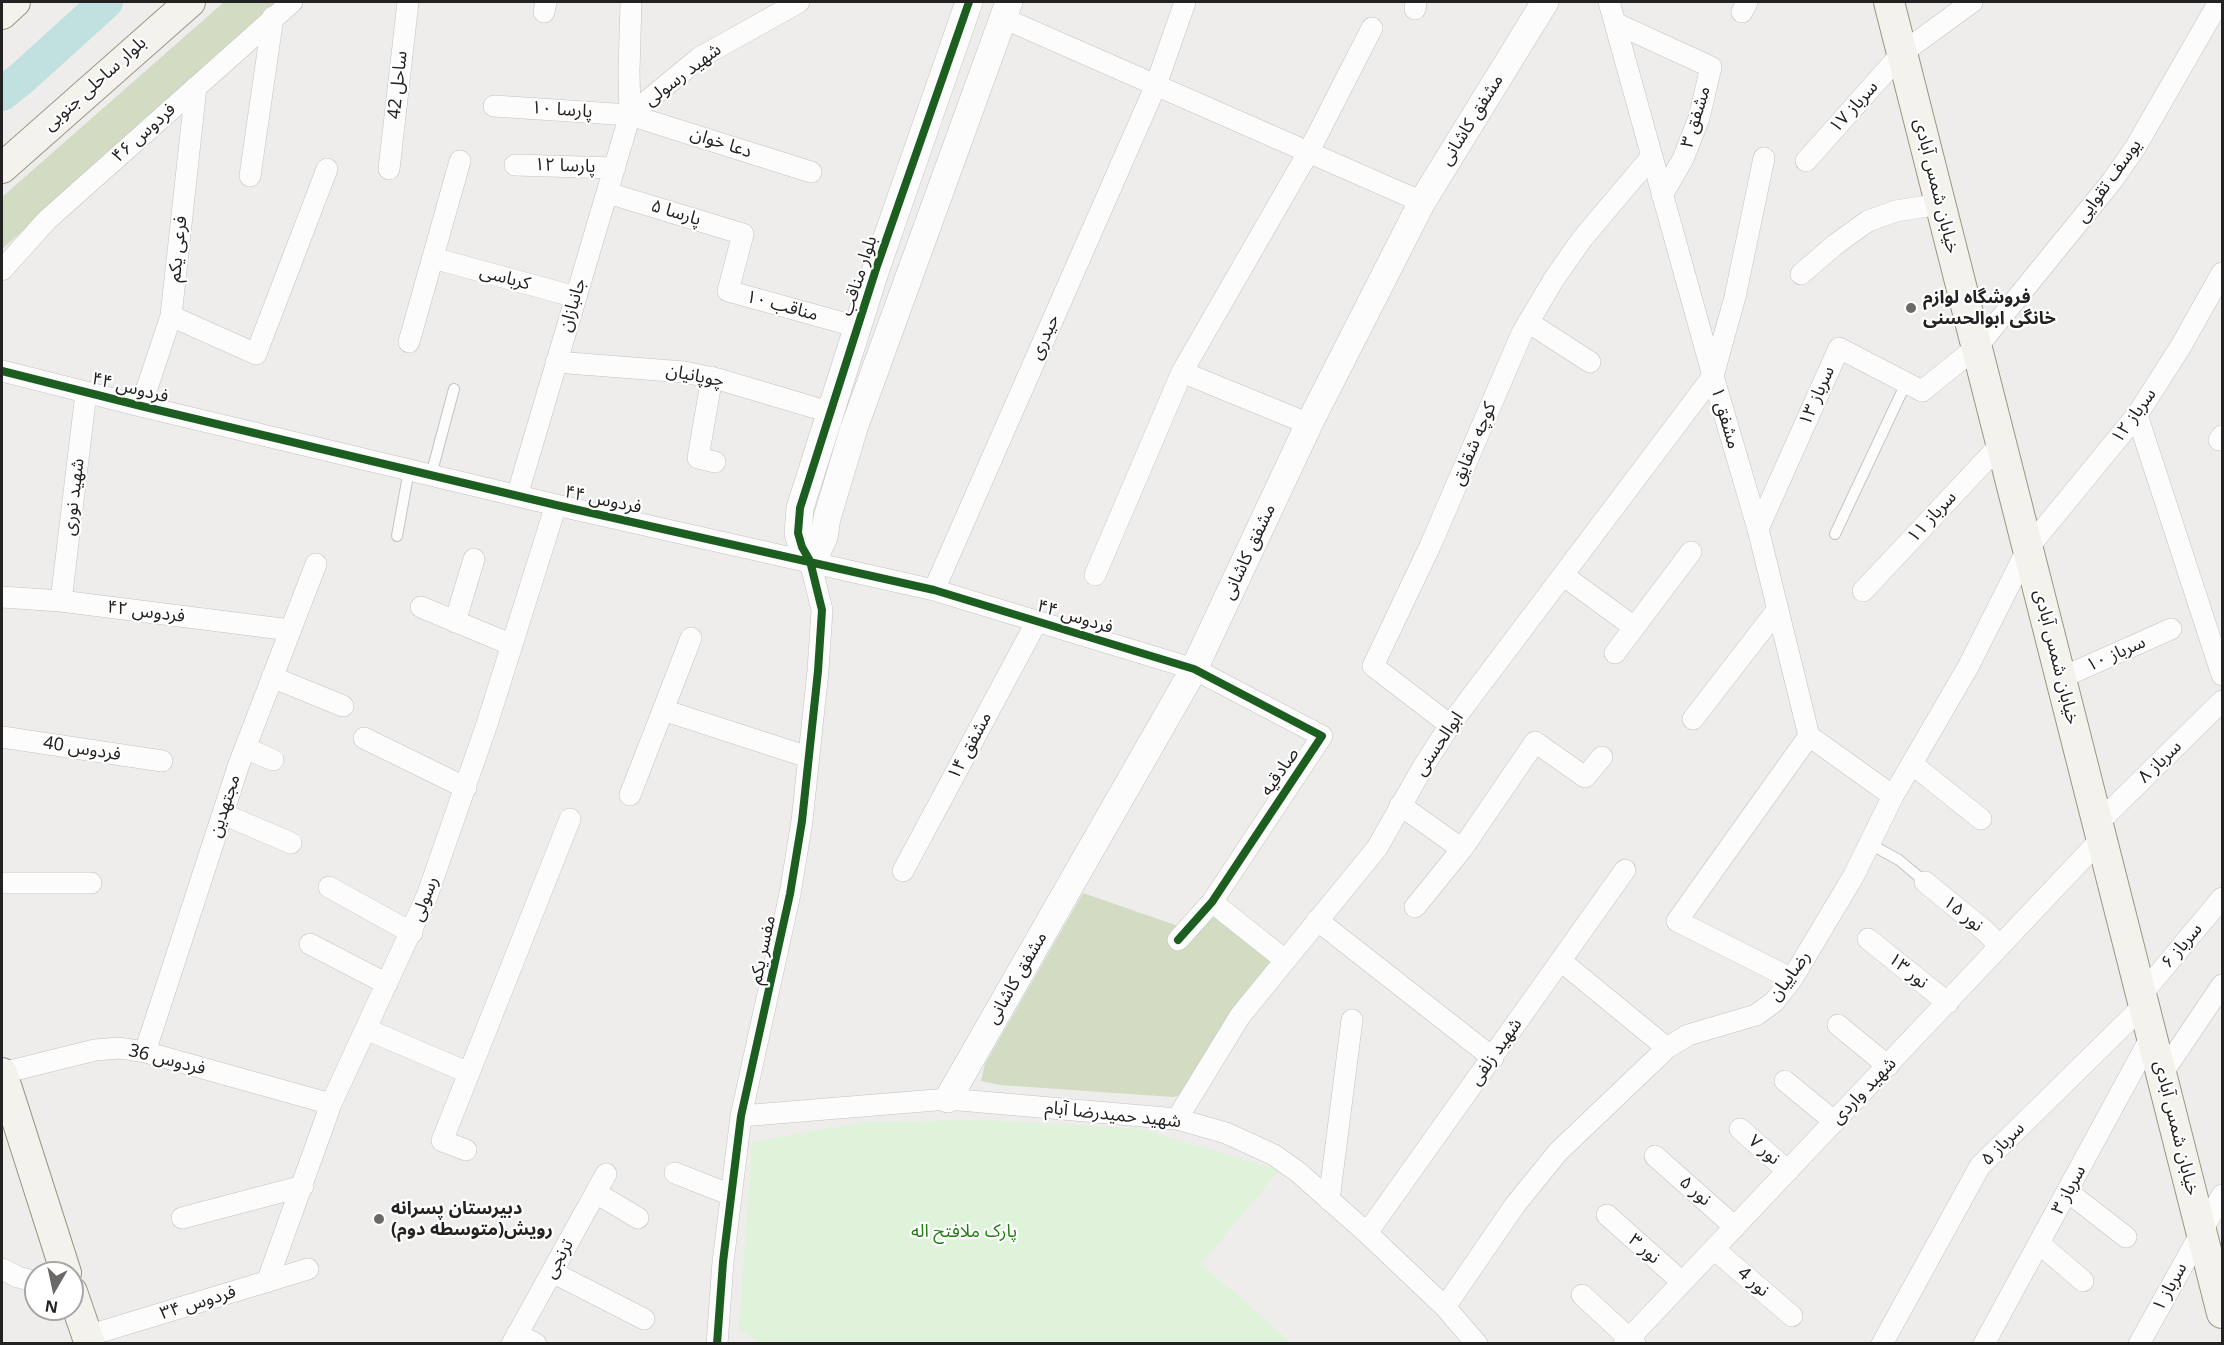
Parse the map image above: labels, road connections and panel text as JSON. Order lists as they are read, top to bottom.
{
  "streets": {
    "main road": ["بلوار ساحلی جنوبی", "خیابان شمس آبادی"],
    "street": [
      "شهید رسولی",
      "ساحل 42",
      "سرباز ۱۷",
      "پارسا ۱۰",
      "مشفق ۳",
      "مشفق کاشانی",
      "فردوس ۴۶",
      "دعا خوان",
      "پارسا ۱۲",
      "یوسف تقوایی",
      "پارسا ۵",
      "فرعی یکم",
      "بلوار مناقب",
      "کرباسی",
      "جانبازان",
      "مناقب ۱۰",
      "حیدری",
      "چوپانیان",
      "فردوس ۴۴",
      "سرباز ۱۳",
      "سرباز ۱۲",
      "مشفق ۱",
      "کوچه شقایق",
      "شهید نوری",
      "سرباز ۱۱",
      "فردوس ۴۲",
      "سرباز ۱۰",
      "ابوالحسنی",
      "مشفق ۱۴",
      "فردوس 40",
      "سرباز ۸",
      "صادقیه",
      "مجتهدین",
      "رسولی",
      "نور ۱۵",
      "سرباز ۶",
      "مفسر یکم",
      "نور ۱۳",
      "رضاییان",
      "شهید زلفی",
      "فردوس 36",
      "شهید واردی",
      "شهید حمیدرضا آبام",
      "سرباز ۵",
      "نور ۷",
      "سرباز ۳",
      "نور ۵",
      "نور ۳",
      "ترنجی",
      "نور 4",
      "سرباز ۱",
      "فردوس ۳۴"
    ]
  },
  "crossings": [
    ["شهید رسولی", "پارسا ۱۰"],
    ["شهید رسولی", "دعا خوان"],
    ["شهید رسولی", "جانبازان"],
    ["سرباز ۱۷", "خیابان شمس آبادی"],
    ["پارسا ۱۰", "دعا خوان"],
    ["پارسا ۱۰", "جانبازان"],
    ["مشفق ۳", "مشفق ۱"],
    ["مشفق کاشانی", "فردوس ۴۴"],
    ["مشفق کاشانی", "صادقیه"],
    ["مشفق کاشانی", "شهید حمیدرضا آبام"],
    ["فردوس ۴۶", "فرعی یکم"],
    ["دعا خوان", "جانبازان"],
    ["پارسا ۱۲", "جانبازان"],
    ["یوسف تقوایی", "خیابان شمس آبادی"],
    ["یوسف تقوایی", "سرباز ۱۳"],
    ["خیابان شمس آبادی", "سرباز ۱۳"],
    ["خیابان شمس آبادی", "سرباز ۱۲"],
    ["خیابان شمس آبادی", "سرباز ۱۱"],
    ["خیابان شمس آبادی", "سرباز ۱۰"],
    ["خیابان شمس آبادی", "سرباز ۸"],
    ["خیابان شمس آبادی", "سرباز ۶"],
    ["خیابان شمس آبادی", "رضاییان"],
    ["خیابان شمس آبادی", "شهید واردی"],
    ["خیابان شمس آبادی", "سرباز ۵"],
    ["خیابان شمس آبادی", "سرباز ۳"],
    ["خیابان شمس آبادی", "سرباز ۱"],
    ["پارسا ۵", "جانبازان"],
    ["پارسا ۵", "مناقب ۱۰"],
    ["فرعی یکم", "فردوس ۴۴"],
    ["بلوار مناقب", "مناقب ۱۰"],
    ["بلوار مناقب", "چوپانیان"],
    ["بلوار مناقب", "فردوس ۴۴"],
    ["بلوار مناقب", "مفسر یکم"],
    ["کرباسی", "جانبازان"],
    ["جانبازان", "چوپانیان"],
    ["جانبازان", "فردوس ۴۴"],
    ["حیدری", "فردوس ۴۴"],
    ["فردوس ۴۴", "شهید نوری"],
    ["فردوس ۴۴", "مشفق ۱۴"],
    ["فردوس ۴۴", "صادقیه"],
    ["فردوس ۴۴", "رسولی"],
    ["فردوس ۴۴", "مفسر یکم"],
    ["سرباز ۱۳", "مشفق ۱"],
    ["سرباز ۱۲", "رضاییان"],
    ["مشفق ۱", "کوچه شقایق"],
    ["مشفق ۱", "ابوالحسنی"],
    ["کوچه شقایق", "ابوالحسنی"],
    ["شهید نوری", "فردوس ۴۲"],
    ["فردوس ۴۲", "مجتهدین"],
    ["ابوالحسنی", "شهید حمیدرضا آبام"],
    ["سرباز ۸", "شهید واردی"],
    ["مجتهدین", "فردوس 36"],
    ["رسولی", "فردوس 36"],
    ["رسولی", "فردوس ۳۴"],
    ["نور ۱۵", "شهید واردی"],
    ["سرباز ۶", "سرباز ۵"],
    ["مفسر یکم", "شهید حمیدرضا آبام"],
    ["نور ۱۳", "شهید واردی"],
    ["رضاییان", "شهید حمیدرضا آبام"],
    ["شهید زلفی", "شهید حمیدرضا آبام"],
    ["شهید واردی", "نور ۷"],
    ["شهید واردی", "نور ۵"],
    ["شهید واردی", "نور ۳"],
    ["شهید واردی", "نور 4"]
  ],
  "parks": ["پارک ملافتح اله"],
  "places": ["فروشگاه لوازم خانگی ابوالحسنی", "دبیرستان پسرانه رویش(متوسطه دوم)"],
  "north": "bottom"
}
